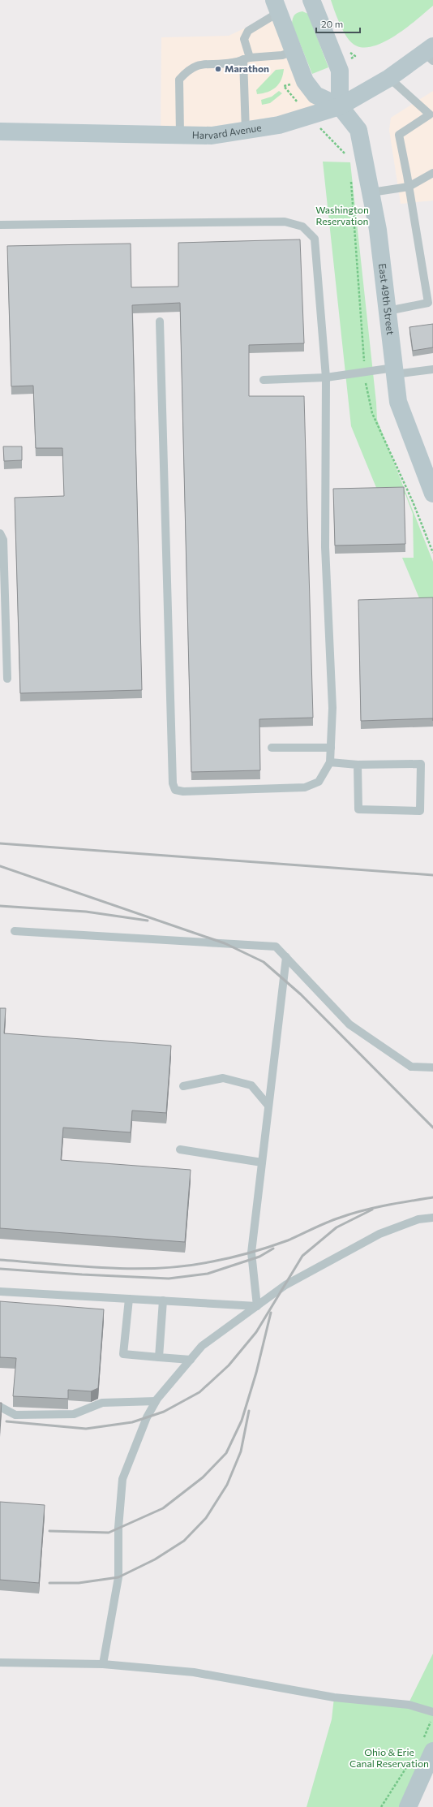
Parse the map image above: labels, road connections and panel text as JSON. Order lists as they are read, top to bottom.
{
  "streets": {
    "street": ["Harvard Avenue", "East 49th Street"]
  },
  "crossings": [
    ["Harvard Avenue", "East 49th Street"]
  ],
  "parks": ["Washington Reservation", "Ohio & Erie Canal Reservation"],
  "places": ["Marathon"],
  "scale_bar": "20 m"
}
